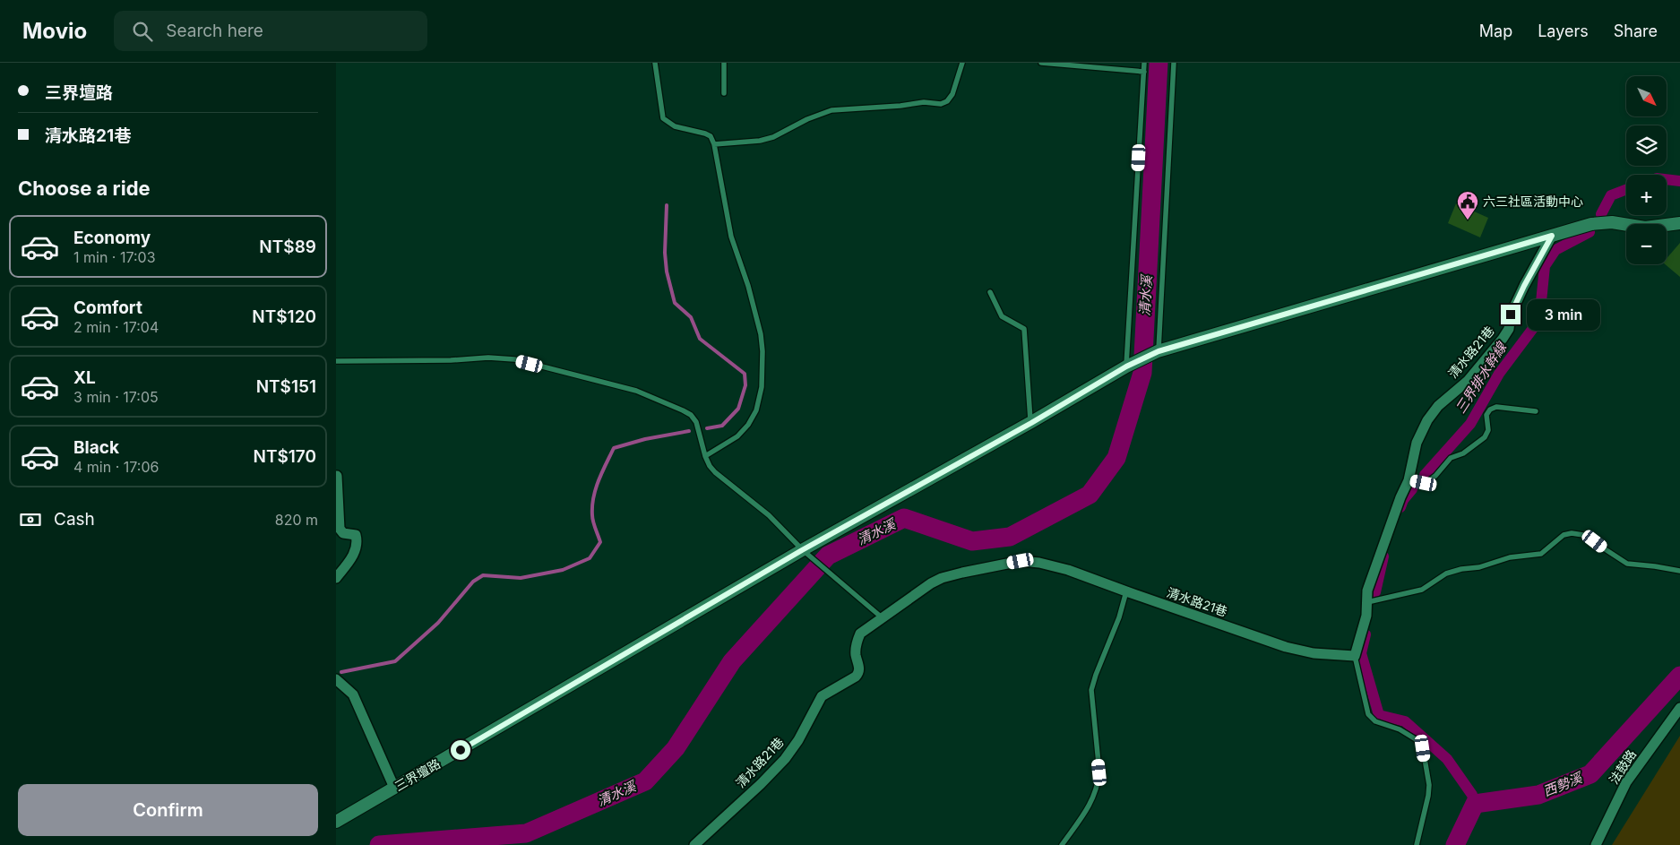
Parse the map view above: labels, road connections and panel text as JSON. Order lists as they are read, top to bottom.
{
  "streets": {
    "street": ["清水路21巷", "法鼓路", "三界壇路"]
  },
  "water": ["清水溪", "三界排水幹線", "西勢溪"],
  "places": {
    "public building": ["六三社區活動中心"]
  },
  "north": "bottom right",
  "page": {
    "header": "Movio",
    "search": "Search here",
    "nav": ["Map", "Layers", "Share"],
    "banner": ["三界壇路", "清水路21巷"],
    "map_buttons": ["+", "−"],
    "heading": "Choose a ride",
    "list": [
      {
        "name": "Economy",
        "note": "1 min · 17:03",
        "value": "NT$89"
      },
      {
        "name": "Comfort",
        "note": "2 min · 17:04",
        "value": "NT$120"
      },
      {
        "name": "XL",
        "note": "3 min · 17:05",
        "value": "NT$151"
      },
      {
        "name": "Black",
        "note": "4 min · 17:06",
        "value": "NT$170"
      }
    ],
    "bubble": "3 min",
    "pay": ["Cash", "820 m"],
    "buttons": "Confirm"
  }
}
